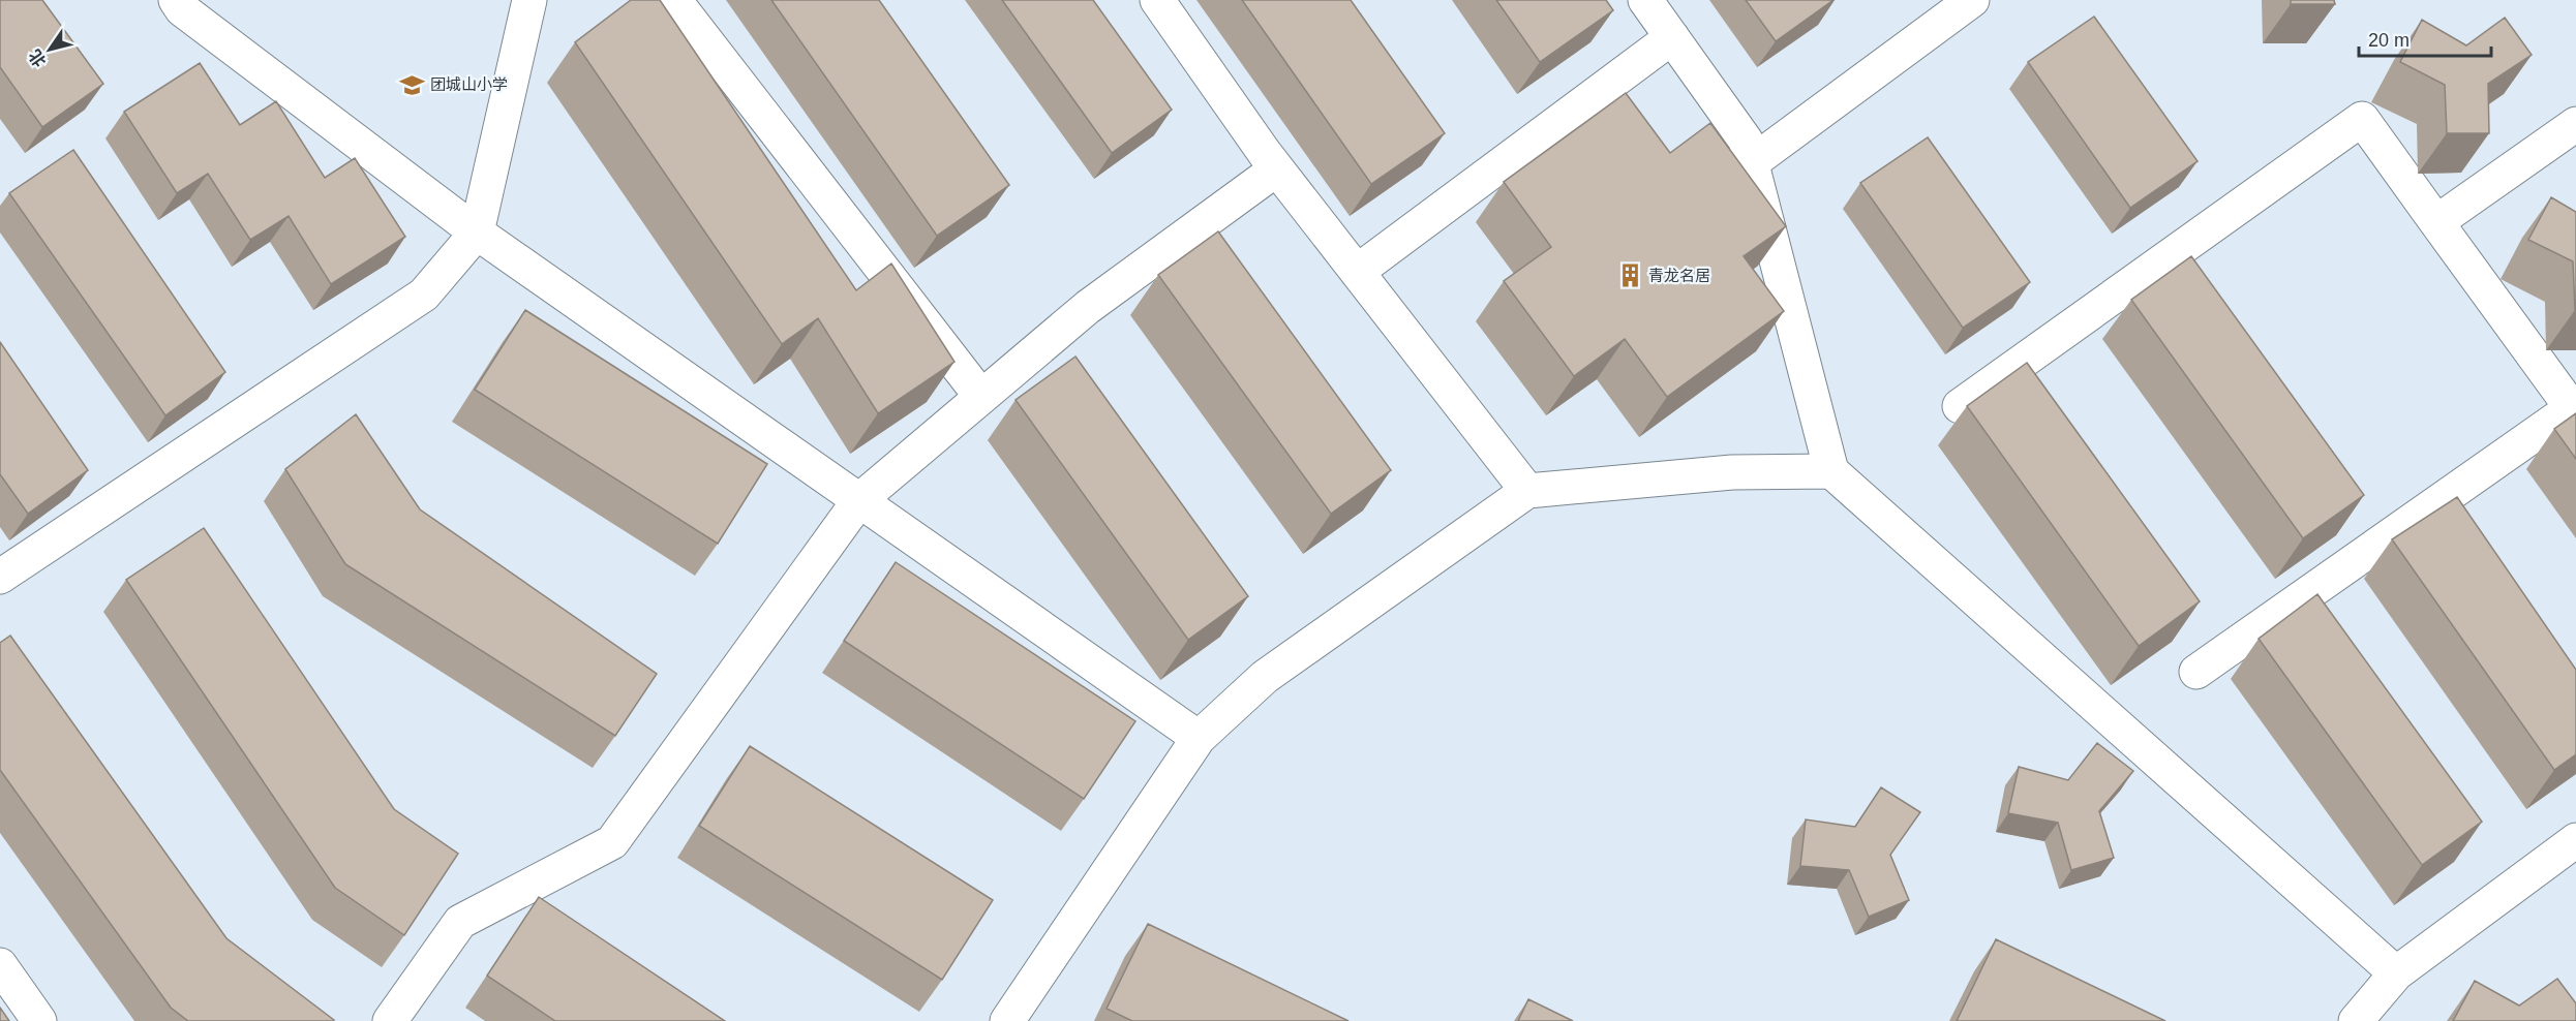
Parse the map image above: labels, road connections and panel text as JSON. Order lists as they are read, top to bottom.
{
  "places": {
    "school or university": ["团城山小学"],
    "building": ["青龙名居"]
  },
  "scale_bar": "20 m",
  "north": "bottom left"
}
